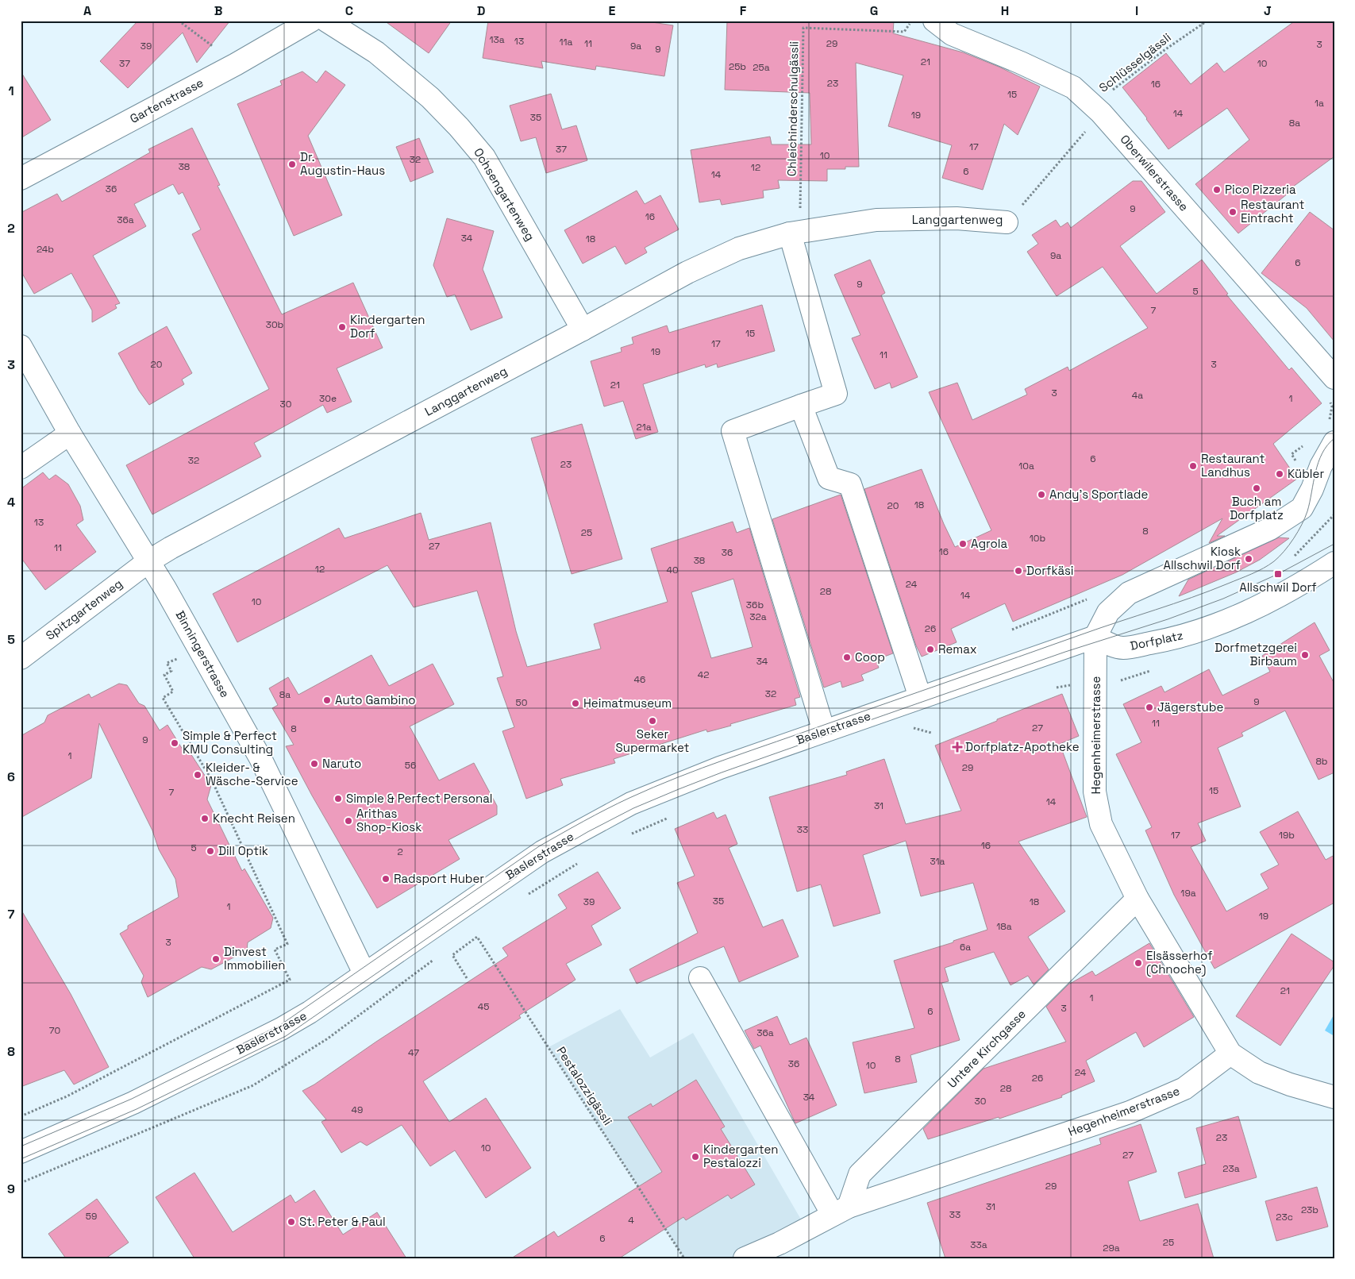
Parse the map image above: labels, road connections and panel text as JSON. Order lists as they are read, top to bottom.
{
  "streets": {
    "street": [
      "Gartenstrasse",
      "Oberwilerstrasse",
      "Ochsengartenweg",
      "Langgartenweg",
      "Spitzgartenweg",
      "Dorfplatz",
      "Binningerstrasse",
      "Baslerstrasse",
      "Hegenheimerstrasse",
      "Untere Kirchgasse"
    ],
    "path": ["Schlüsselgässli", "Chleichinderschulgässli", "Pestalozzigässli"]
  },
  "crossings": [
    ["Schlüsselgässli", "Oberwilerstrasse"],
    ["Schlüsselgässli", "Langgartenweg"],
    ["Chleichinderschulgässli", "Langgartenweg"],
    ["Oberwilerstrasse", "Langgartenweg"],
    ["Ochsengartenweg", "Langgartenweg"],
    ["Langgartenweg", "Spitzgartenweg"],
    ["Langgartenweg", "Binningerstrasse"],
    ["Spitzgartenweg", "Binningerstrasse"],
    ["Dorfplatz", "Baslerstrasse"],
    ["Dorfplatz", "Hegenheimerstrasse"],
    ["Binningerstrasse", "Baslerstrasse"],
    ["Baslerstrasse", "Hegenheimerstrasse"],
    ["Hegenheimerstrasse", "Untere Kirchgasse"]
  ],
  "places": {
    "other": [
      "Dr. Augustin-Haus",
      "Pico Pizzeria",
      "Restaurant Eintracht",
      "Kindergarten Dorf",
      "Restaurant Landhus",
      "Kübler",
      "Buch am Dorfplatz",
      "Andy's Sportlade",
      "Agrola",
      "Kiosk Allschwil Dorf",
      "Dorfkäsi",
      "Remax",
      "Dorfmetzgerei Birbaum",
      "Coop",
      "Auto Gambino",
      "Heimatmuseum",
      "Jägerstube",
      "Seker Supermarket",
      "Simple & Perfect KMU Consulting",
      "Naruto",
      "Kleider- & Wäsche-Service",
      "Simple & Perfect Personal",
      "Knecht Reisen",
      "Arithas Shop-Kiosk",
      "Dill Optik",
      "Radsport Huber",
      "Dinvest Immobilien",
      "Elsässerhof (Chnoche)",
      "Kindergarten Pestalozzi",
      "St. Peter & Paul"
    ],
    "transit": ["Allschwil Dorf"],
    "health": ["Dorfplatz-Apotheke"]
  },
  "house_numbers": [
    "13a",
    "13",
    "11a",
    "11",
    "29",
    "3",
    "39",
    "9a",
    "9",
    "21",
    "37",
    "10",
    "25b",
    "25a",
    "23",
    "16",
    "15",
    "1a",
    "14",
    "19",
    "35",
    "8a",
    "17",
    "37",
    "10",
    "32",
    "38",
    "12",
    "6",
    "14",
    "36",
    "9",
    "16",
    "36a",
    "34",
    "18",
    "24b",
    "9a",
    "6",
    "9",
    "5",
    "7",
    "30b",
    "15",
    "17",
    "19",
    "11",
    "20",
    "3",
    "21",
    "3",
    "4a",
    "30e",
    "1",
    "30",
    "21a",
    "6",
    "32",
    "23",
    "10a",
    "18",
    "20",
    "13",
    "8",
    "25",
    "10b",
    "27",
    "11",
    "16",
    "36",
    "38",
    "12",
    "40",
    "24",
    "28",
    "14",
    "10",
    "36b",
    "32a",
    "26",
    "34",
    "42",
    "46",
    "32",
    "8a",
    "9",
    "50",
    "11",
    "27",
    "8",
    "9",
    "1",
    "8b",
    "56",
    "29",
    "15",
    "7",
    "14",
    "31",
    "33",
    "17",
    "19b",
    "16",
    "5",
    "2",
    "31a",
    "19a",
    "35",
    "39",
    "18",
    "1",
    "19",
    "18a",
    "3",
    "6a",
    "21",
    "1",
    "45",
    "3",
    "6",
    "70",
    "36a",
    "47",
    "8",
    "36",
    "10",
    "24",
    "26",
    "28",
    "34",
    "30",
    "49",
    "23",
    "10",
    "27",
    "23a",
    "29",
    "31",
    "23b",
    "33",
    "59",
    "23c",
    "4",
    "6",
    "25",
    "33a",
    "29a"
  ],
  "grid": {
    "columns": [
      "A",
      "B",
      "C",
      "D",
      "E",
      "F",
      "G",
      "H",
      "I",
      "J"
    ],
    "rows": [
      "1",
      "2",
      "3",
      "4",
      "5",
      "6",
      "7",
      "8",
      "9"
    ]
  }
}
